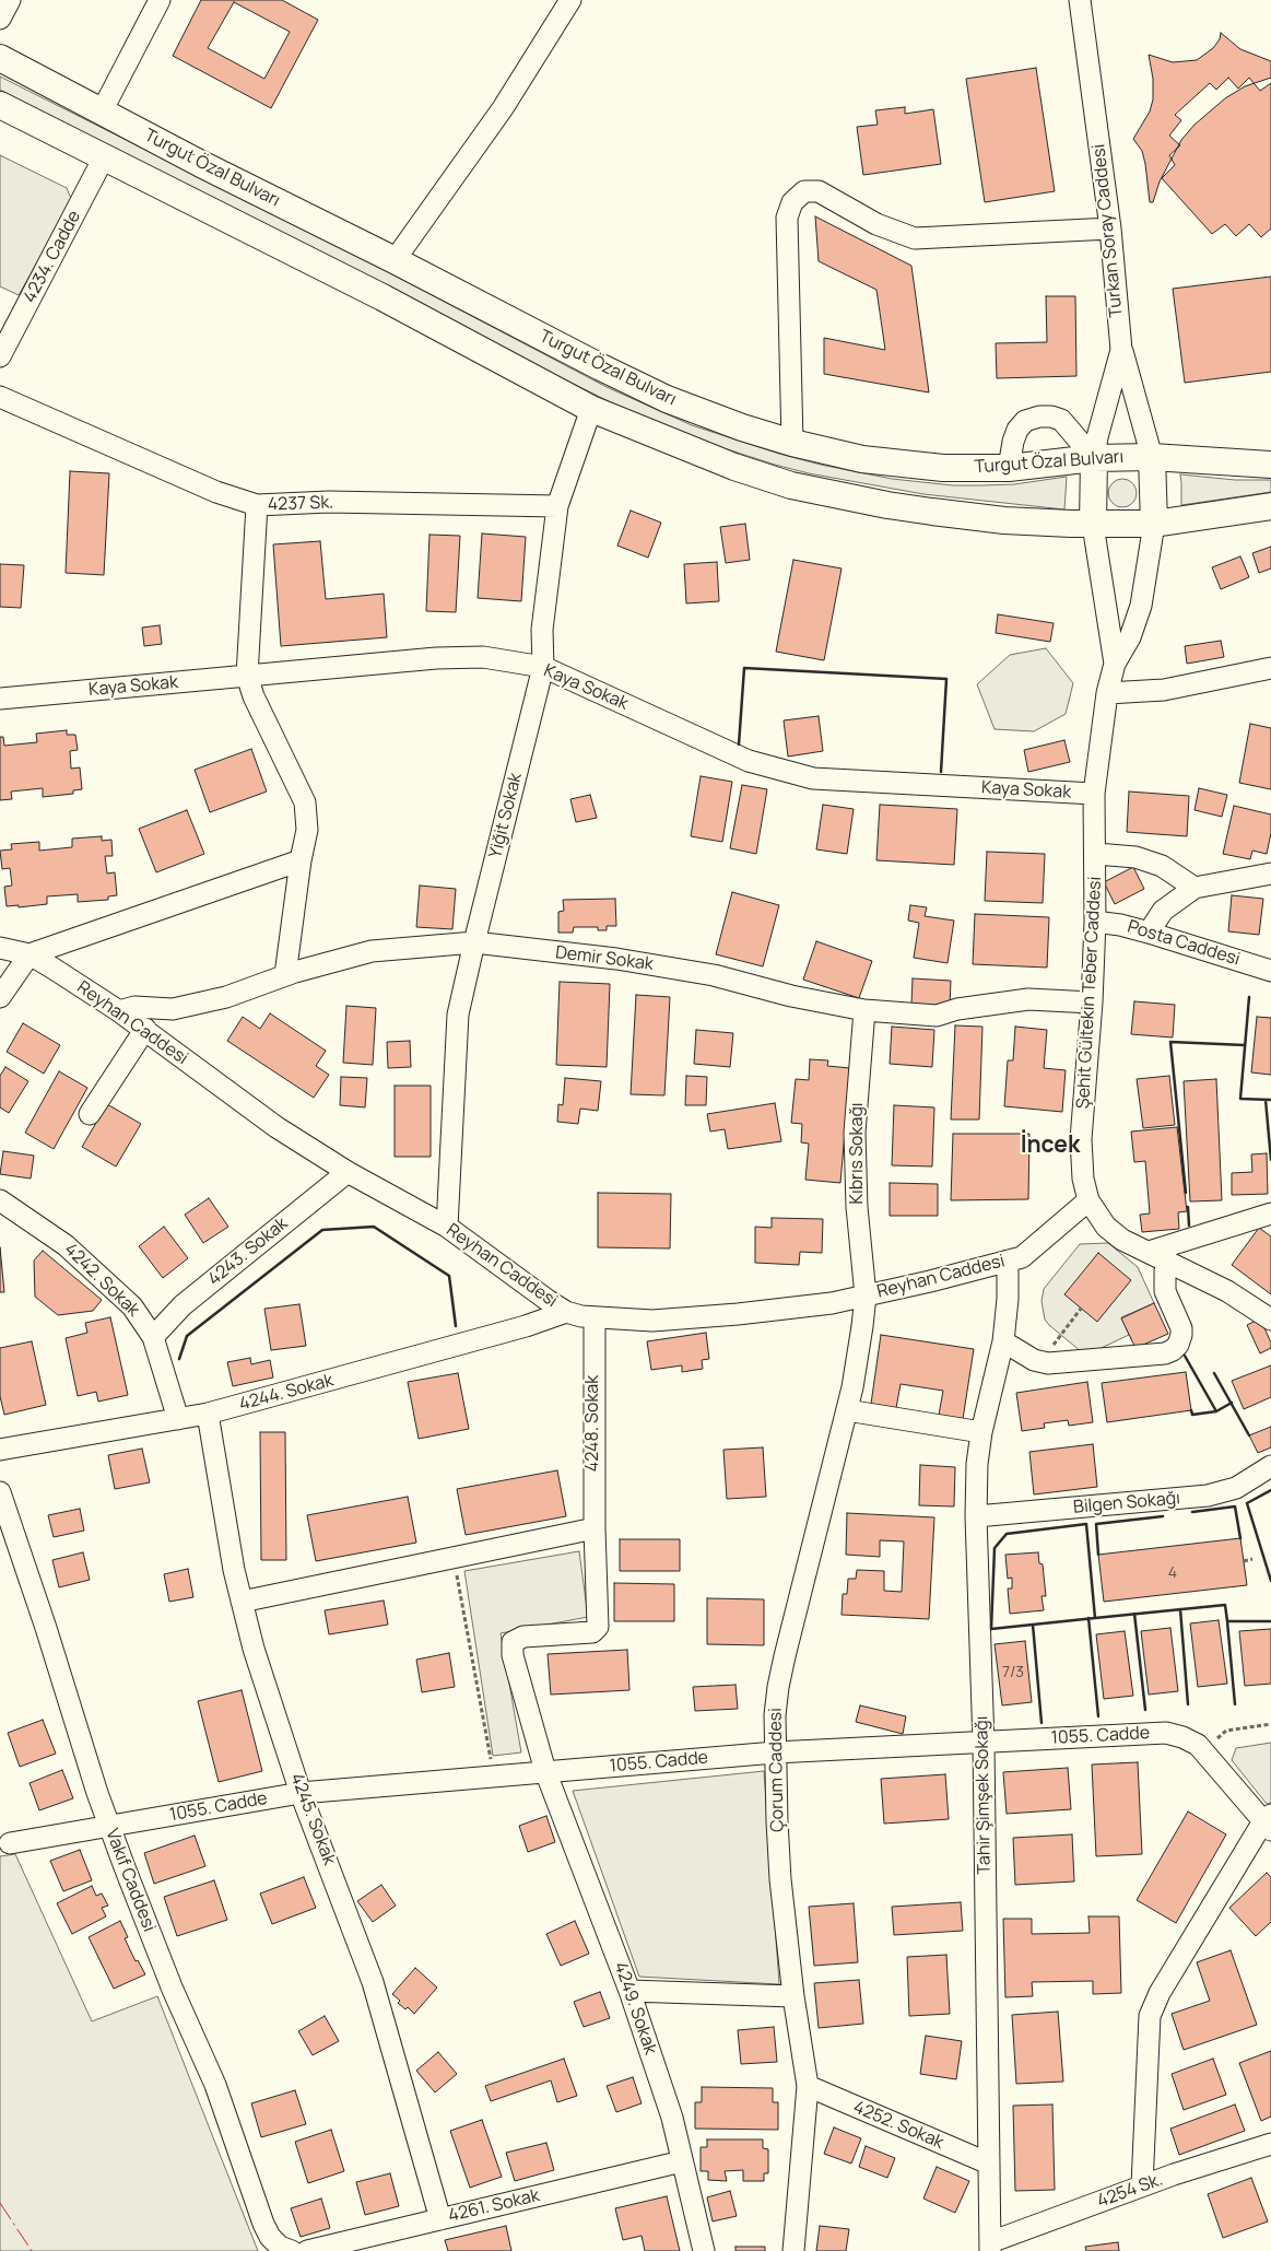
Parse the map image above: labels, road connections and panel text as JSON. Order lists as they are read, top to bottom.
{
  "streets": {
    "main road": ["Turgut Özal Bulvarı"],
    "street": [
      "Turkan Soray Caddesi",
      "4234. Cadde",
      "4237 Sk.",
      "Kaya Sokak",
      "Yiğit Sokak",
      "Posta Caddesi",
      "Demir Sokak",
      "Şehit Gültekin Teber Caddesi",
      "Reyhan Caddesi",
      "Kıbrıs Sokağı",
      "4243. Sokak",
      "4242. Sokak",
      "4244. Sokak",
      "4248. Sokak",
      "Bilgen Sokağı",
      "1055. Cadde",
      "Çorum Caddesi",
      "Tahir Şimşek Sokağı",
      "4245. Sokak",
      "Vakıf Caddesi",
      "4249. Sokak",
      "4252. Sokak",
      "4254 Sk.",
      "4261. Sokak"
    ]
  },
  "crossings": [
    ["Turgut Özal Bulvarı", "Turkan Soray Caddesi"],
    ["4237 Sk.", "Yiğit Sokak"],
    ["Kaya Sokak", "Yiğit Sokak"],
    ["Kaya Sokak", "Şehit Gültekin Teber Caddesi"],
    ["Yiğit Sokak", "Demir Sokak"],
    ["Yiğit Sokak", "Reyhan Caddesi"],
    ["Posta Caddesi", "Şehit Gültekin Teber Caddesi"],
    ["Demir Sokak", "Şehit Gültekin Teber Caddesi"],
    ["Demir Sokak", "Reyhan Caddesi"],
    ["Demir Sokak", "Kıbrıs Sokağı"],
    ["Şehit Gültekin Teber Caddesi", "Reyhan Caddesi"],
    ["Reyhan Caddesi", "Kıbrıs Sokağı"],
    ["Reyhan Caddesi", "4243. Sokak"],
    ["Reyhan Caddesi", "4244. Sokak"],
    ["Reyhan Caddesi", "4248. Sokak"],
    ["Reyhan Caddesi", "Çorum Caddesi"],
    ["Reyhan Caddesi", "Tahir Şimşek Sokağı"],
    ["Kıbrıs Sokağı", "Çorum Caddesi"],
    ["4243. Sokak", "4242. Sokak"],
    ["4242. Sokak", "4244. Sokak"],
    ["4244. Sokak", "4245. Sokak"],
    ["4248. Sokak", "1055. Cadde"],
    ["4248. Sokak", "4249. Sokak"],
    ["Bilgen Sokağı", "Tahir Şimşek Sokağı"],
    ["1055. Cadde", "Çorum Caddesi"],
    ["1055. Cadde", "Tahir Şimşek Sokağı"],
    ["1055. Cadde", "4245. Sokak"],
    ["1055. Cadde", "Vakıf Caddesi"],
    ["1055. Cadde", "4249. Sokak"],
    ["Çorum Caddesi", "4252. Sokak"],
    ["Tahir Şimşek Sokağı", "4252. Sokak"],
    ["Tahir Şimşek Sokağı", "4254 Sk."],
    ["4245. Sokak", "4261. Sokak"],
    ["4249. Sokak", "4261. Sokak"]
  ],
  "districts": ["İncek"],
  "house_numbers": ["4", "7/3"]
}
